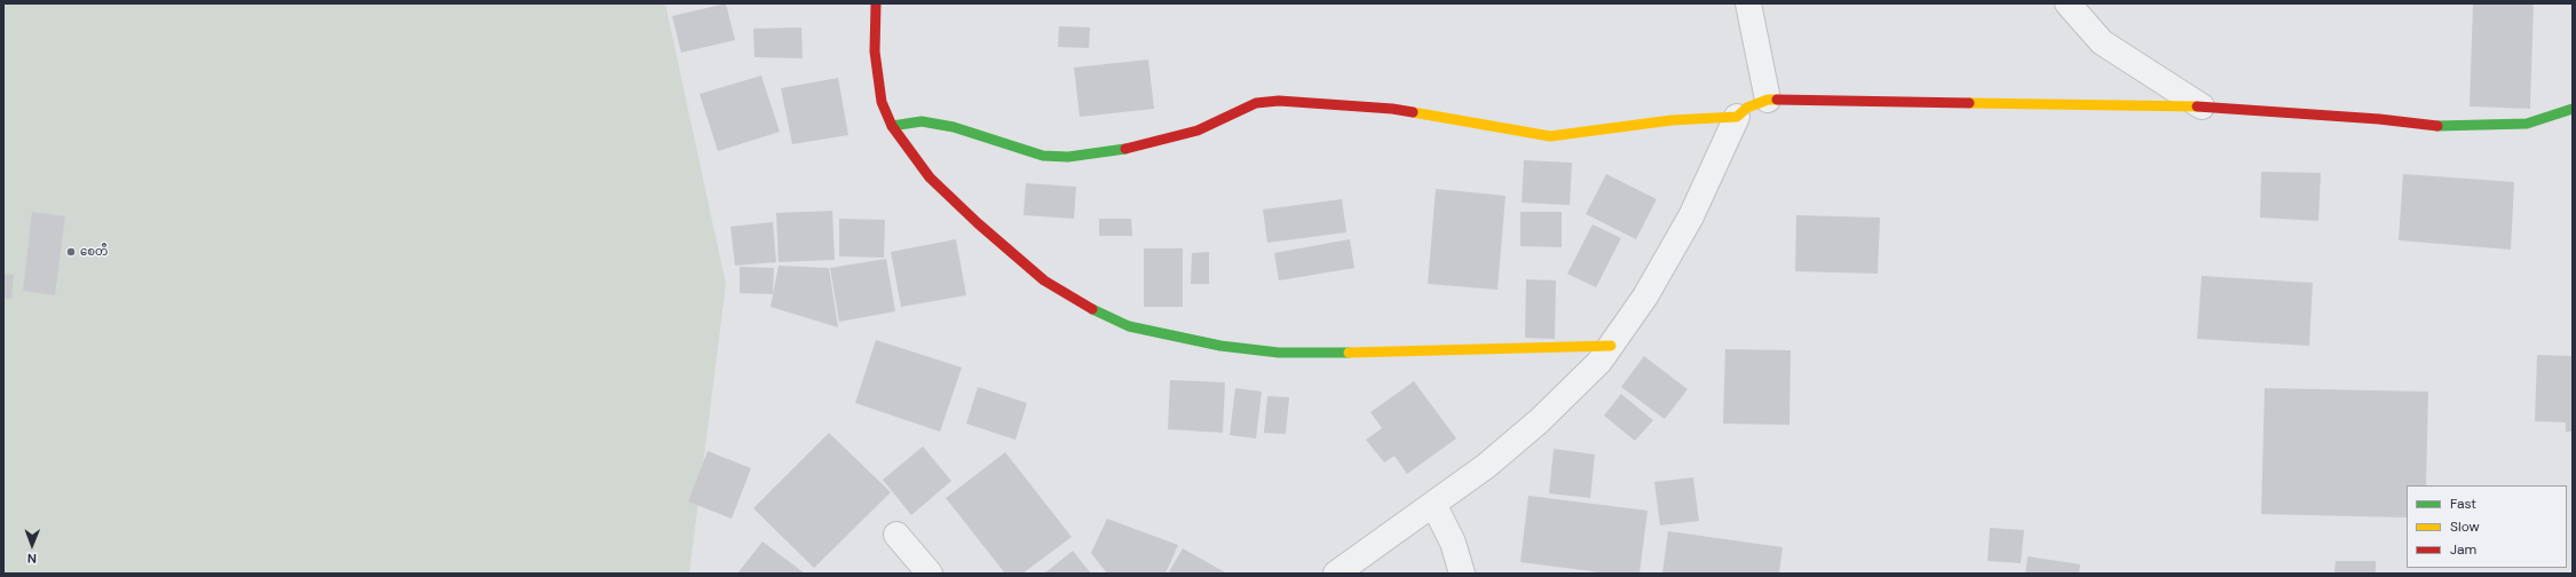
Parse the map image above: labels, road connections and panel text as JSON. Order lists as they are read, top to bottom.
{
  "places": ["စေတီ"],
  "legend": ["Fast", "Slow", "Jam"],
  "north": "bottom"
}
